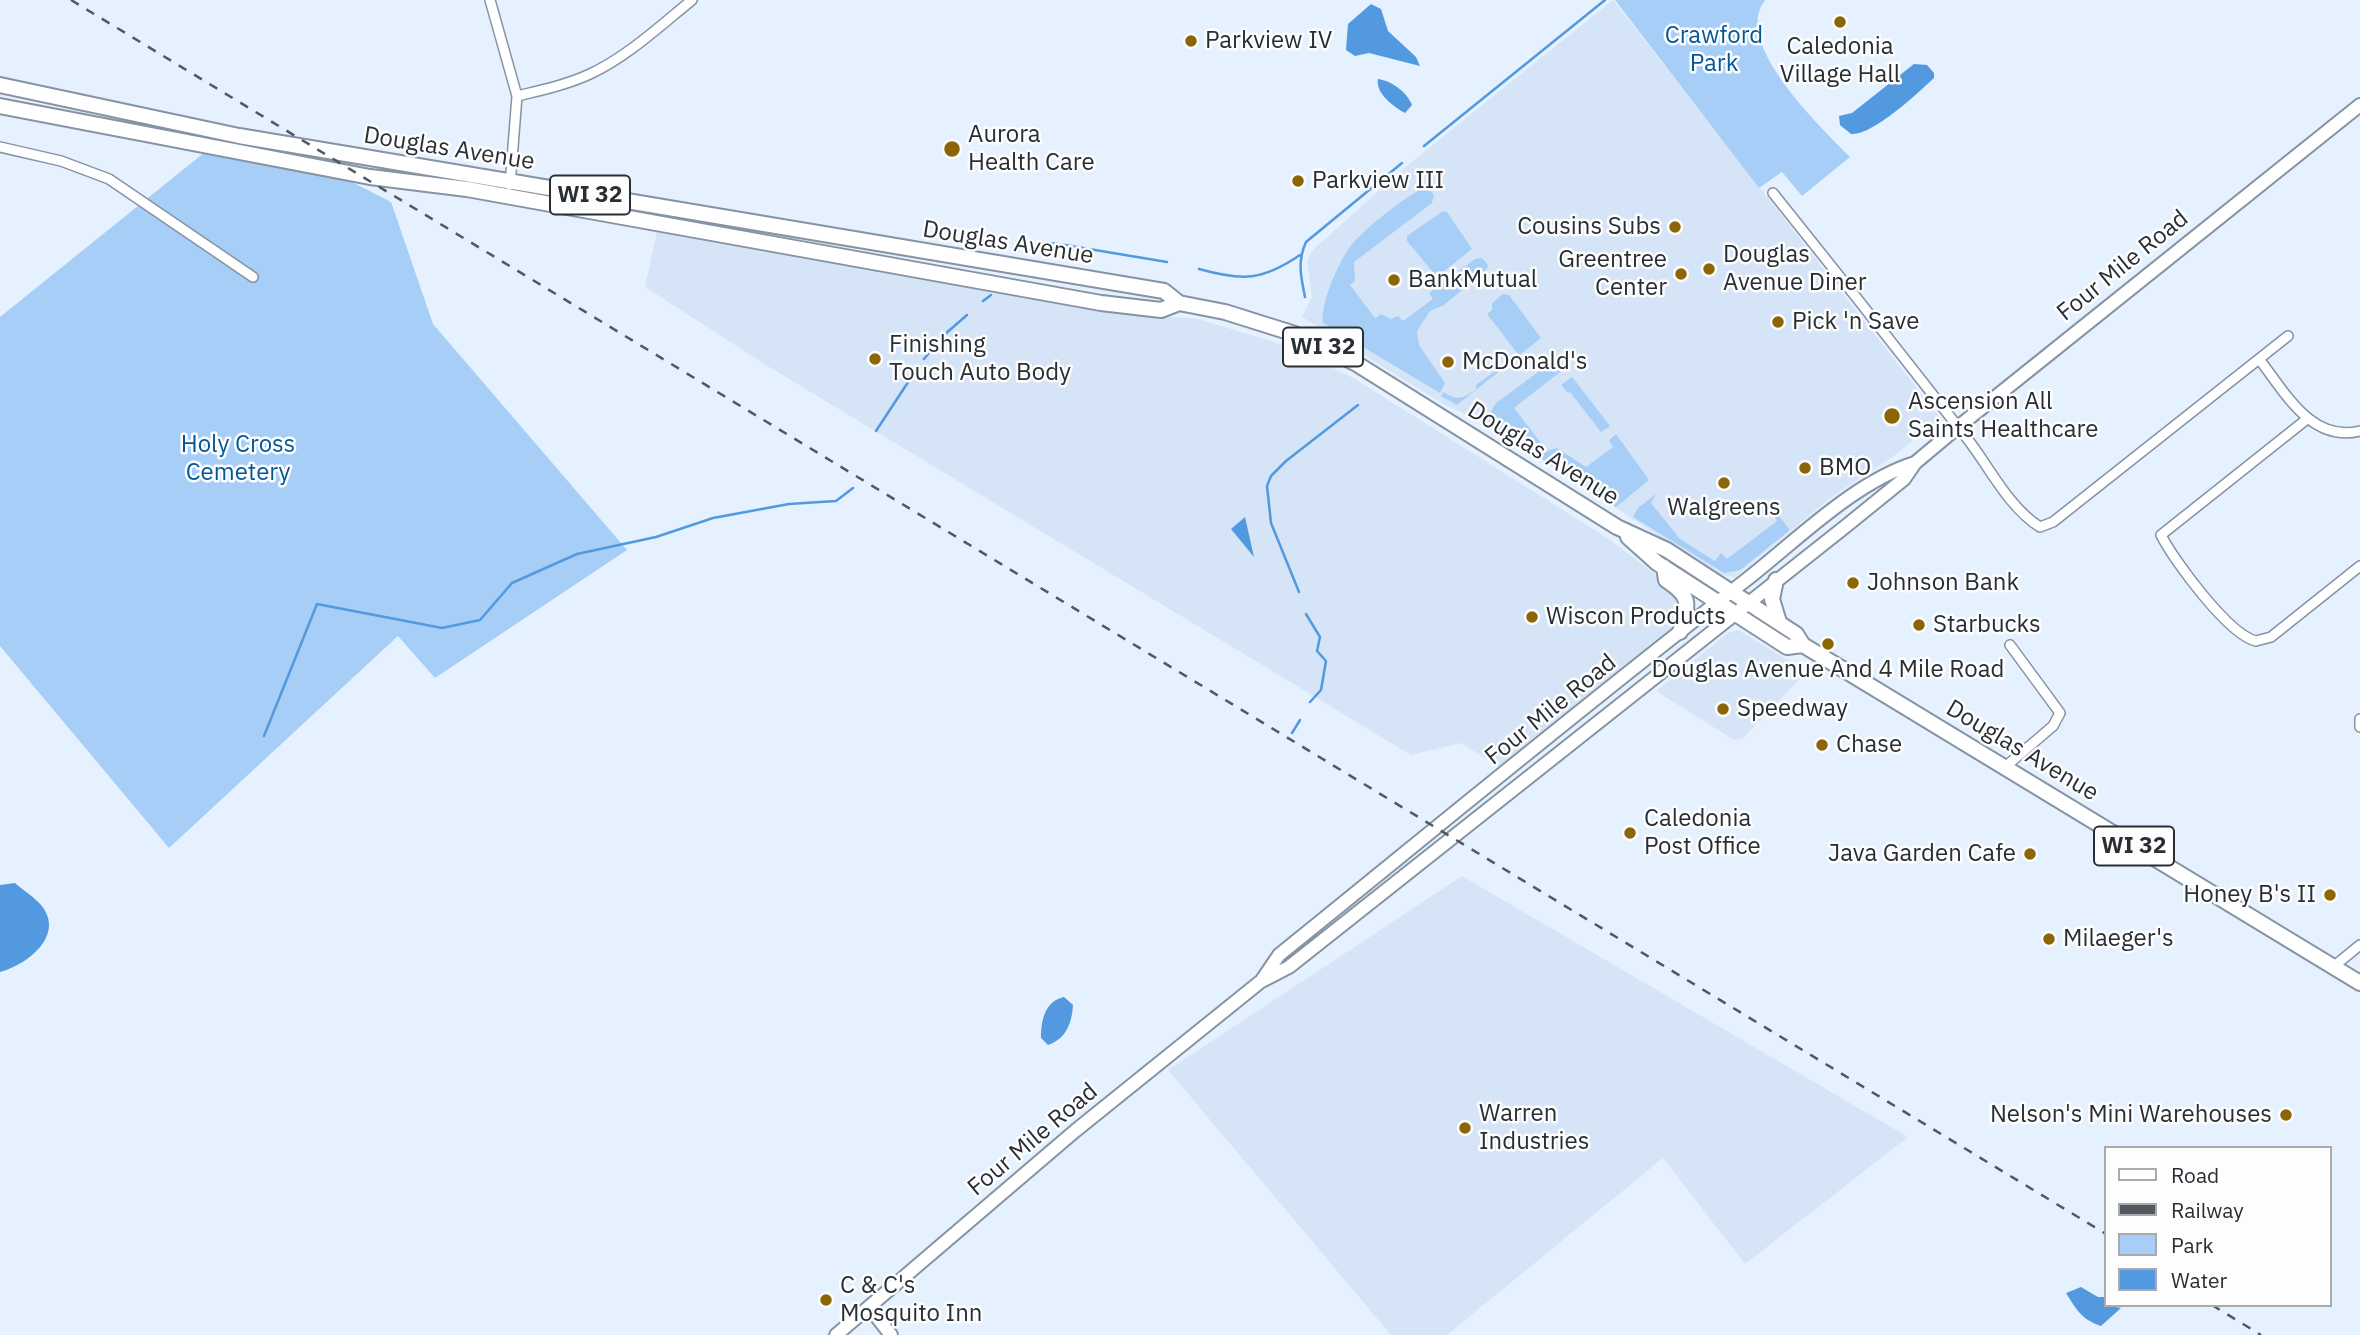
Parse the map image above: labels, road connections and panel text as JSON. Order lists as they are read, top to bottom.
{
  "streets": {
    "main road": ["Douglas Avenue", "WI 32"],
    "street": ["Four Mile Road"]
  },
  "crossings": [
    ["Douglas Avenue", "Four Mile Road"]
  ],
  "parks": ["Crawford Park", "Holy Cross Cemetery"],
  "places": [
    "Caledonia Village Hall",
    "Parkview IV",
    "Aurora Health Care",
    "Parkview III",
    "Cousins Subs",
    "Douglas Avenue Diner",
    "Greentree Center",
    "BankMutual",
    "Pick 'n Save",
    "Finishing Touch Auto Body",
    "McDonald's",
    "Ascension All Saints Healthcare",
    "BMO",
    "Walgreens",
    "Johnson Bank",
    "Wiscon Products",
    "Starbucks",
    "Douglas Avenue And 4 Mile Road",
    "Speedway",
    "Chase",
    "Caledonia Post Office",
    "Java Garden Cafe",
    "Honey B's II",
    "Milaeger's",
    "Nelson's Mini Warehouses",
    "Warren Industries",
    "C & C's Mosquito Inn"
  ],
  "legend": [
    "Road",
    "Railway",
    "Park",
    "Water"
  ]
}
